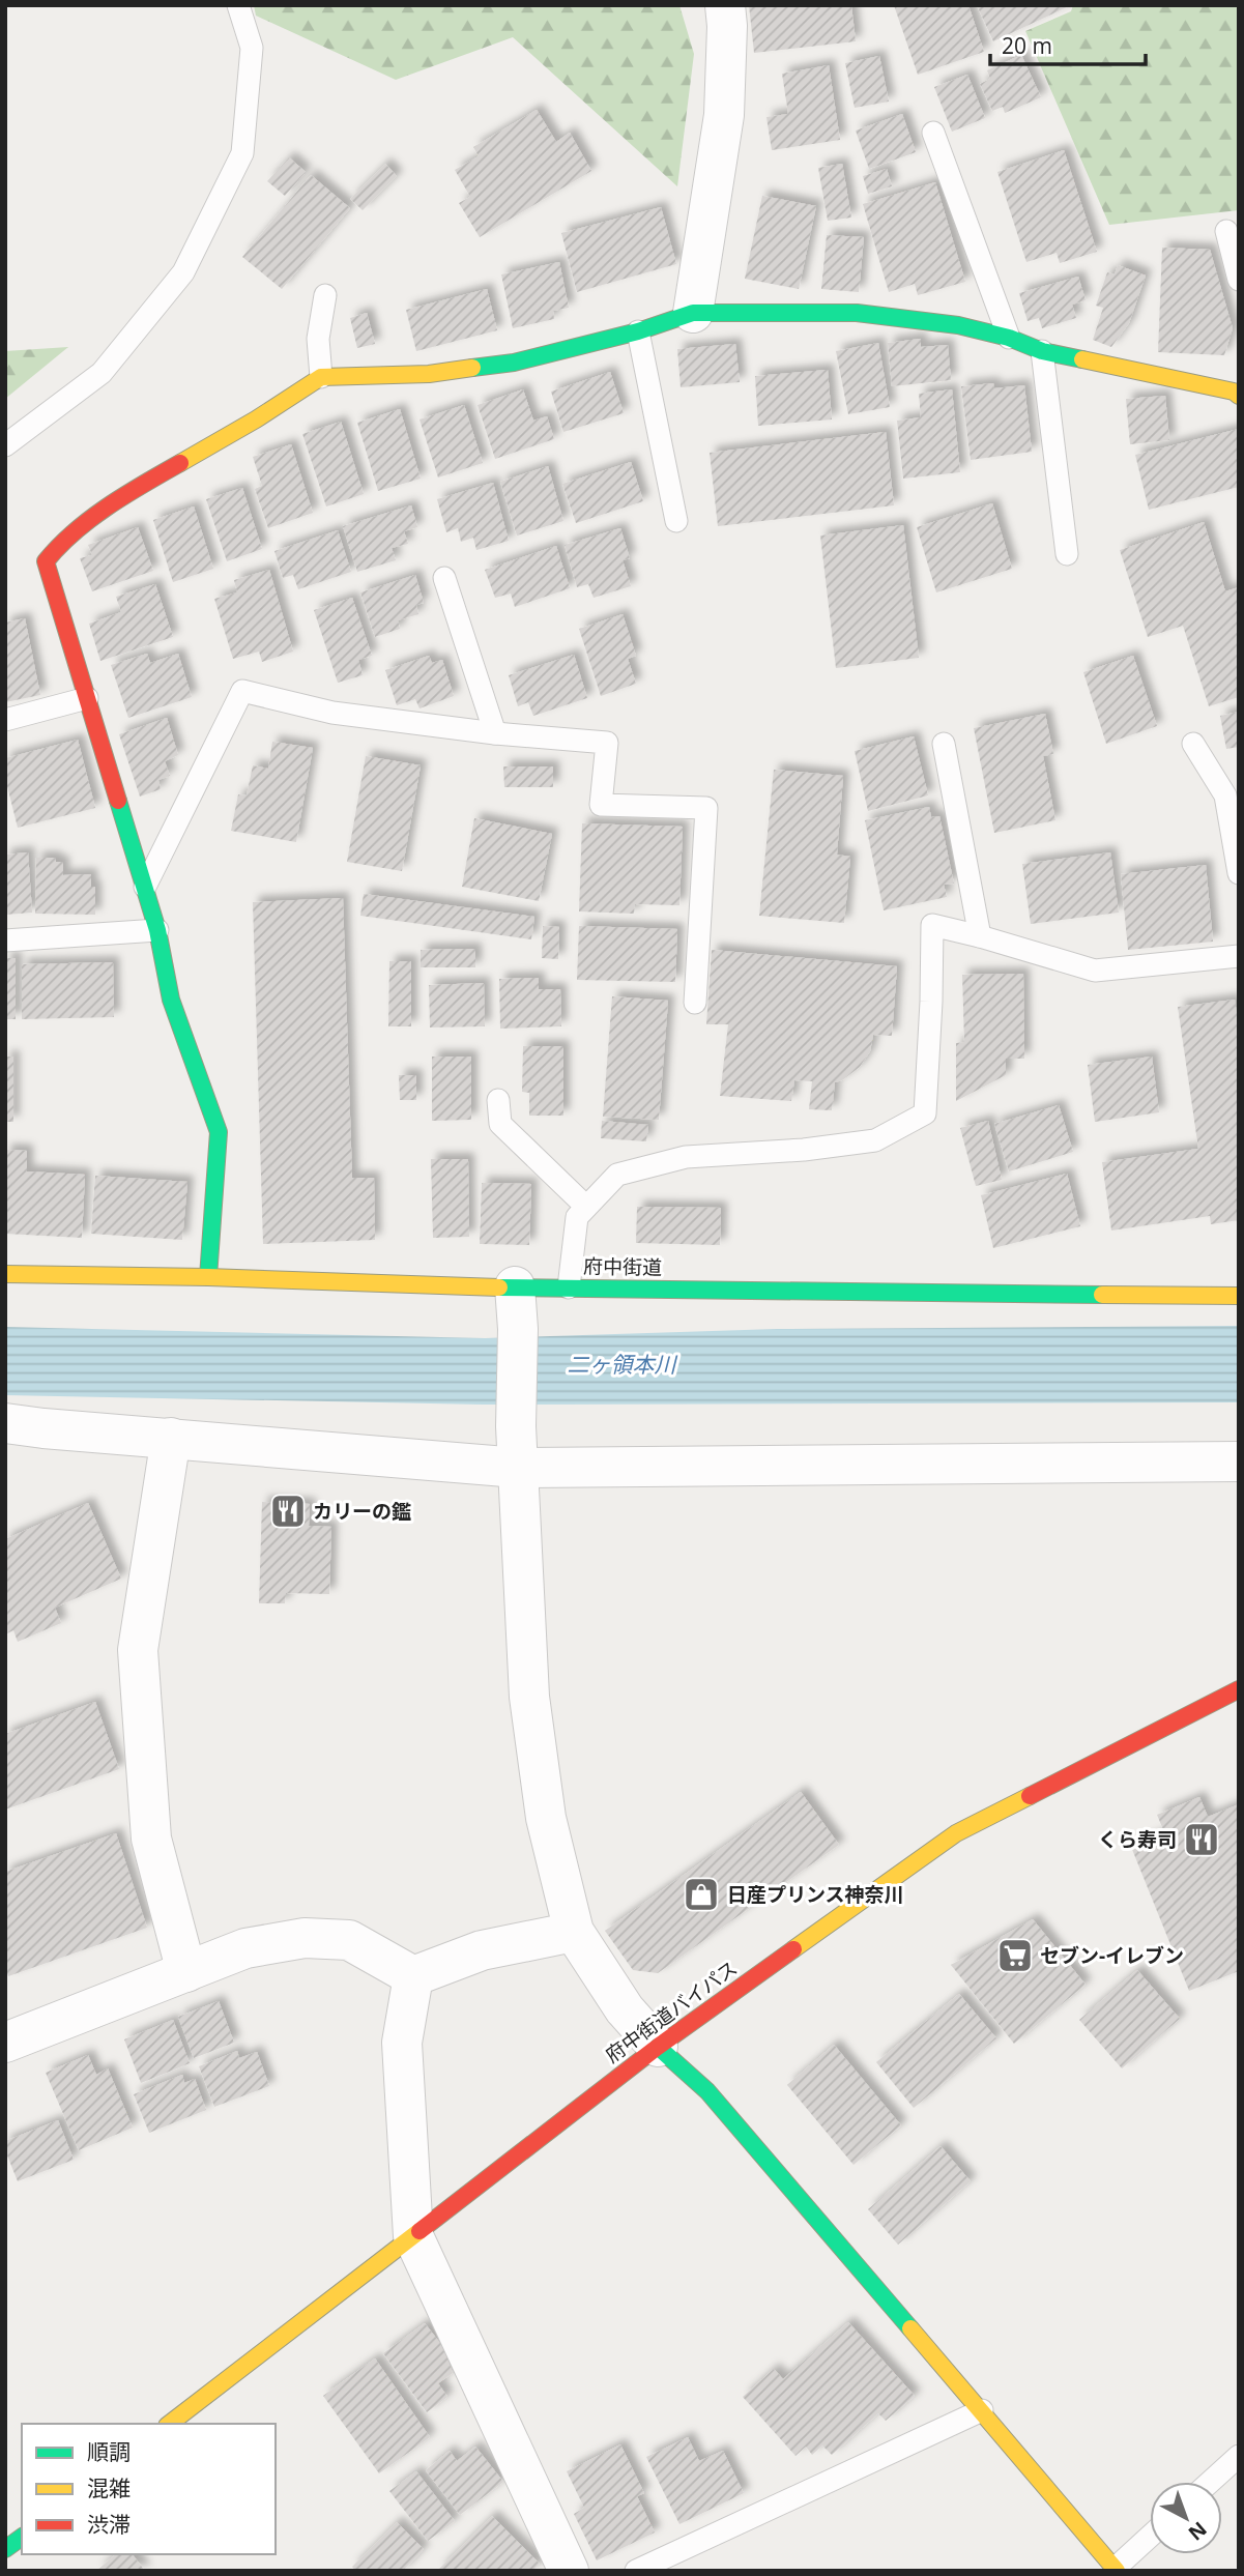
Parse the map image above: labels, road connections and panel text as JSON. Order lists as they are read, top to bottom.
{
  "streets": {
    "street": ["府中街道", "府中街道バイパス"]
  },
  "water": ["二ヶ領本川"],
  "places": {
    "restaurant": ["カリーの鑑", "くら寿司"],
    "shop": ["日産プリンス神奈川"],
    "supermarket": ["セブン-イレブン"]
  },
  "legend": ["順調", "混雑", "渋滞"],
  "scale_bar": "20 m",
  "north": "bottom right"
}
